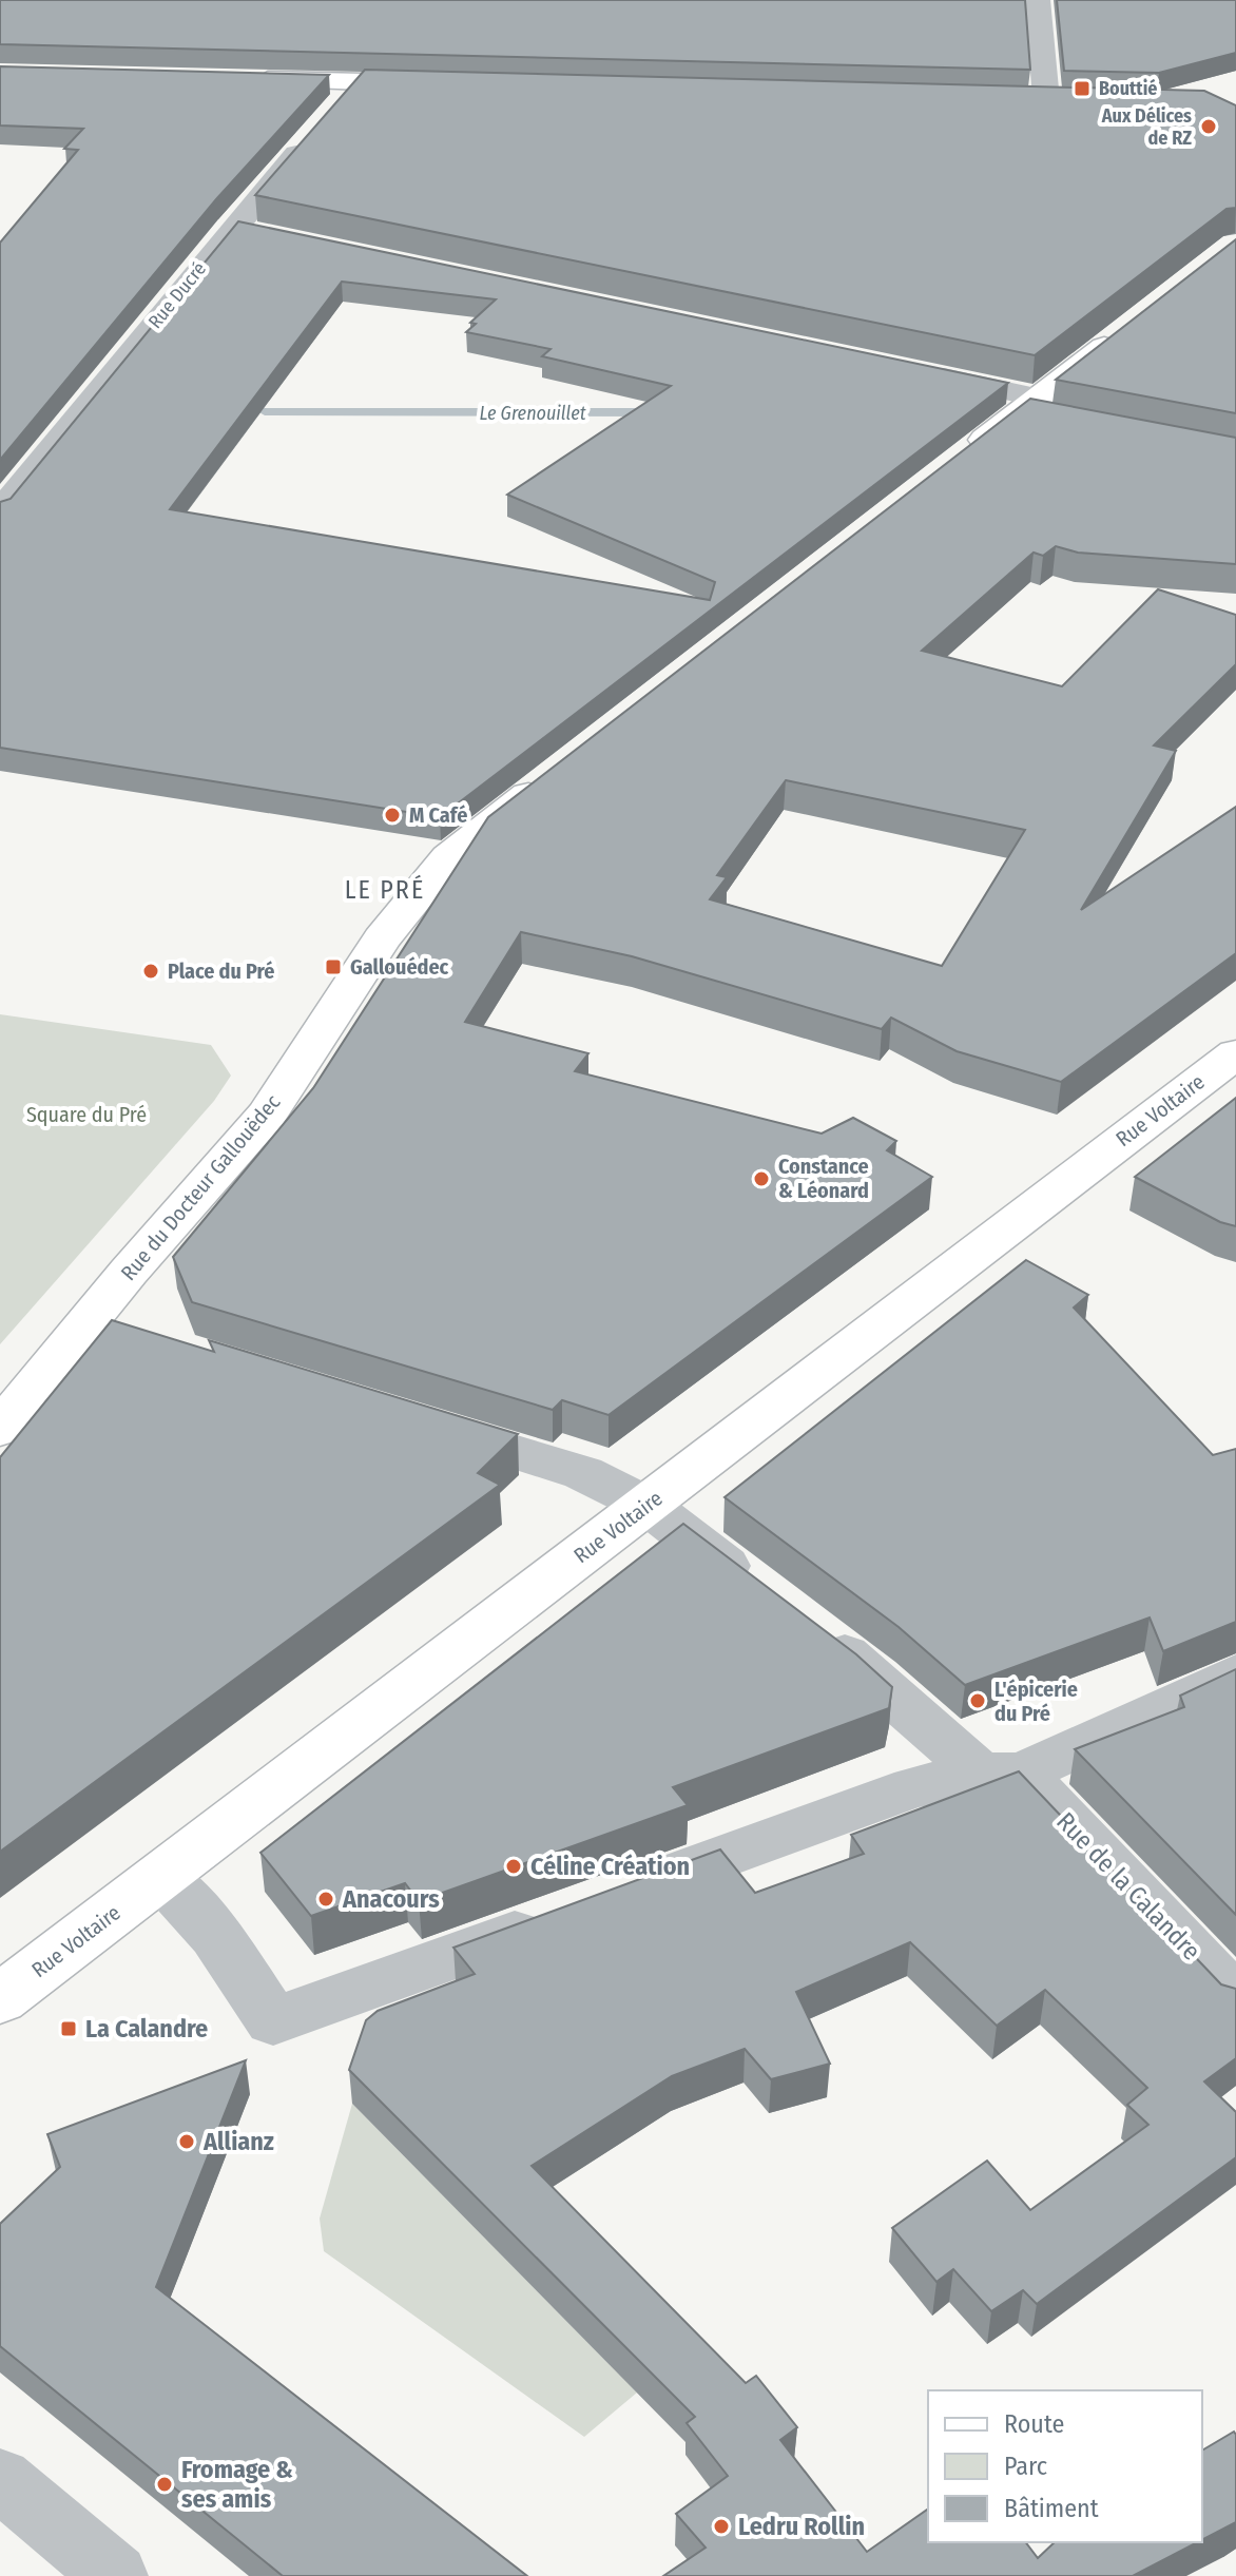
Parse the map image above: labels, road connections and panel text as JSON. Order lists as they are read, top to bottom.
{
  "streets": {
    "main road": ["Rue Voltaire", "Rue du Docteur Gallouëdec"],
    "street": ["Rue Ducré", "Rue de la Calandre"]
  },
  "districts": ["LE PRÉ"],
  "water": ["Le Grenouillet"],
  "parks": ["Square du Pré"],
  "places": {
    "transit": ["Bouttié", "Gallouédec", "La Calandre"],
    "other": [
      "Aux Délices de RZ",
      "M Café",
      "Place du Pré",
      "Constance & Léonard",
      "L'épicerie du Pré",
      "Céline Création",
      "Anacours",
      "Allianz",
      "Fromage & ses amis",
      "Ledru Rollin"
    ]
  },
  "legend": ["Route", "Parc", "Bâtiment"]
}
